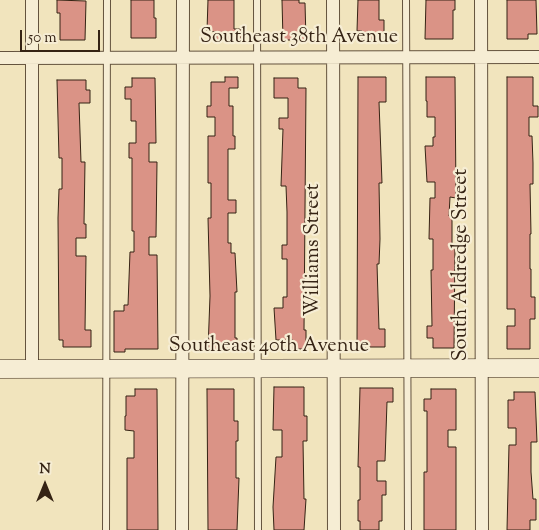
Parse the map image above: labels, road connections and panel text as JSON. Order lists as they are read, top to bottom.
{
  "streets": {
    "street": [
      "Southeast 38th Avenue",
      "Williams Street",
      "South Aldredge Street",
      "Southeast 40th Avenue"
    ]
  },
  "crossings": [
    ["Southeast 38th Avenue", "Williams Street"],
    ["Southeast 38th Avenue", "South Aldredge Street"],
    ["Williams Street", "Southeast 40th Avenue"],
    ["South Aldredge Street", "Southeast 40th Avenue"]
  ],
  "scale_bar": "50 m",
  "north": "top"
}
